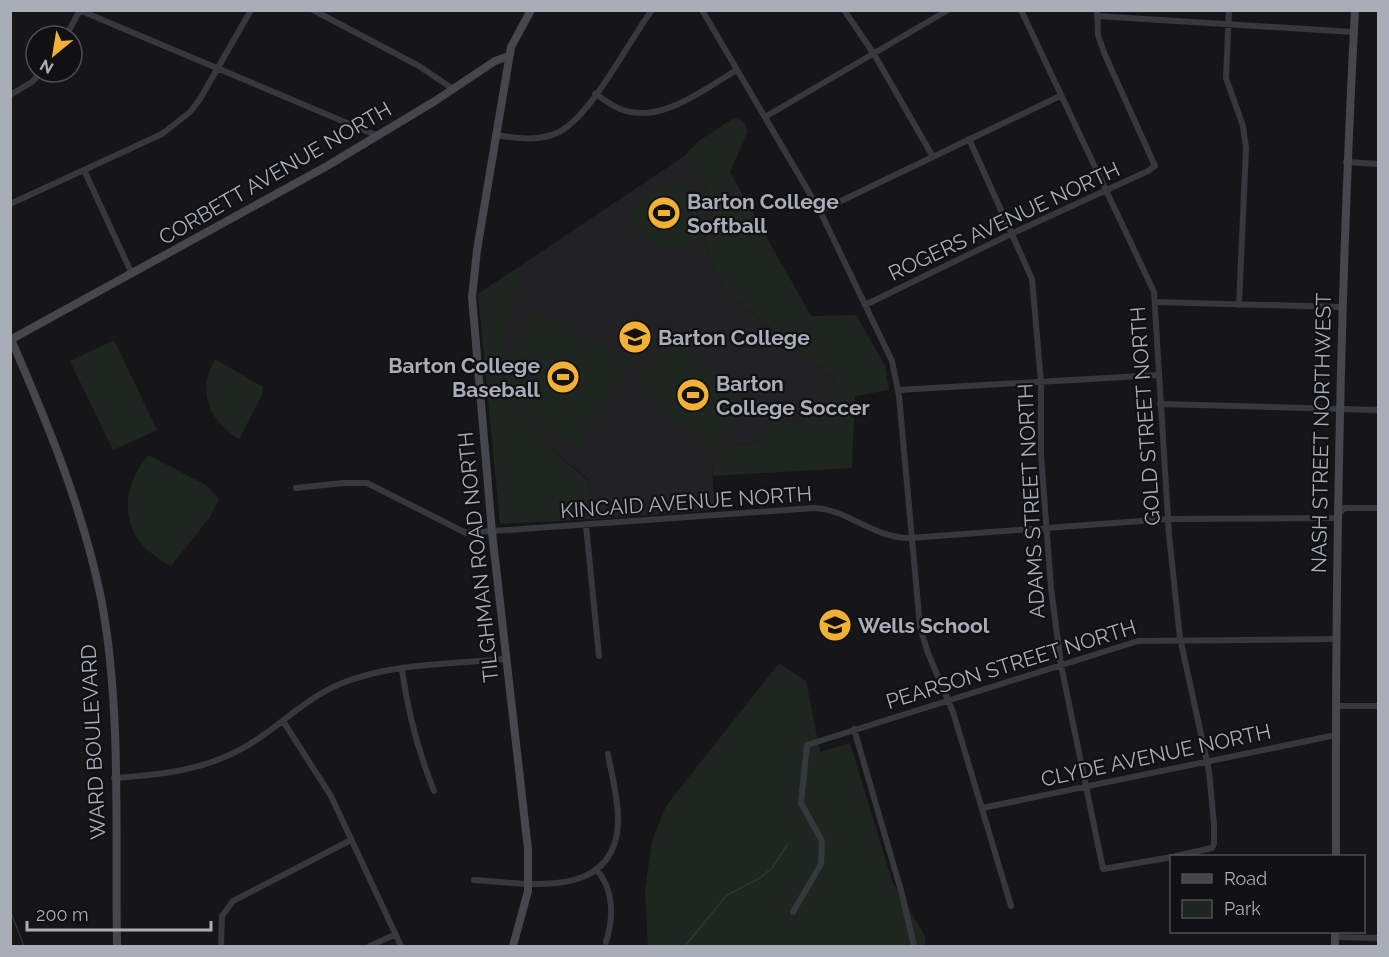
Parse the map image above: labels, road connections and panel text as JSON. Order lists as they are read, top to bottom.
{
  "streets": {
    "street": [
      "CORBETT AVENUE NORTH",
      "ROGERS AVENUE NORTH",
      "GOLD STREET NORTH",
      "NASH STREET NORTHWEST",
      "ADAMS STREET NORTH",
      "KINCAID AVENUE NORTH",
      "TILGHMAN ROAD NORTH",
      "PEARSON STREET NORTH",
      "WARD BOULEVARD",
      "CLYDE AVENUE NORTH"
    ]
  },
  "crossings": [
    ["CORBETT AVENUE NORTH", "TILGHMAN ROAD NORTH"],
    ["CORBETT AVENUE NORTH", "WARD BOULEVARD"],
    ["ROGERS AVENUE NORTH", "GOLD STREET NORTH"],
    ["ROGERS AVENUE NORTH", "ADAMS STREET NORTH"],
    ["GOLD STREET NORTH", "KINCAID AVENUE NORTH"],
    ["GOLD STREET NORTH", "PEARSON STREET NORTH"],
    ["GOLD STREET NORTH", "CLYDE AVENUE NORTH"],
    ["NASH STREET NORTHWEST", "KINCAID AVENUE NORTH"],
    ["NASH STREET NORTHWEST", "PEARSON STREET NORTH"],
    ["NASH STREET NORTHWEST", "CLYDE AVENUE NORTH"],
    ["ADAMS STREET NORTH", "KINCAID AVENUE NORTH"],
    ["ADAMS STREET NORTH", "PEARSON STREET NORTH"],
    ["ADAMS STREET NORTH", "CLYDE AVENUE NORTH"],
    ["KINCAID AVENUE NORTH", "TILGHMAN ROAD NORTH"]
  ],
  "places": {
    "sports": ["Barton College Softball", "Barton College Baseball", "Barton College Soccer"],
    "school or university": ["Barton College", "Wells School"]
  },
  "legend": ["Road", "Park"],
  "scale_bar": "200 m",
  "north": "bottom left"
}
